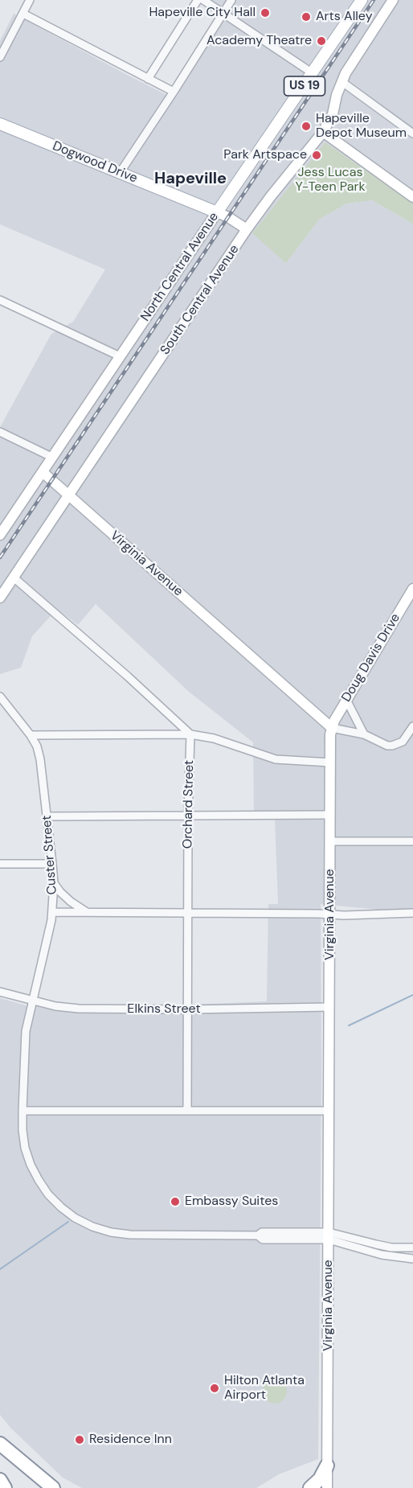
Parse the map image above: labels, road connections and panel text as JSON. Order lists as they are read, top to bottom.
{
  "streets": {
    "main road": [
      "US 19",
      "Dogwood Drive",
      "North Central Avenue",
      "South Central Avenue",
      "Virginia Avenue",
      "Doug Davis Drive"
    ],
    "street": ["Orchard Street", "Custer Street", "Elkins Street"]
  },
  "crossings": [
    ["Dogwood Drive", "North Central Avenue"],
    ["North Central Avenue", "Virginia Avenue"],
    ["South Central Avenue", "Virginia Avenue"],
    ["Virginia Avenue", "Doug Davis Drive"],
    ["Virginia Avenue", "Custer Street"],
    ["Virginia Avenue", "Elkins Street"],
    ["Orchard Street", "Elkins Street"],
    ["Custer Street", "Elkins Street"]
  ],
  "districts": ["Hapeville"],
  "parks": ["Jess Lucas Y-Teen Park"],
  "places": [
    "Hapeville City Hall",
    "Arts Alley",
    "Academy Theatre",
    "Hapeville Depot Museum",
    "Park Artspace",
    "Embassy Suites",
    "Hilton Atlanta Airport",
    "Residence Inn"
  ]
}
